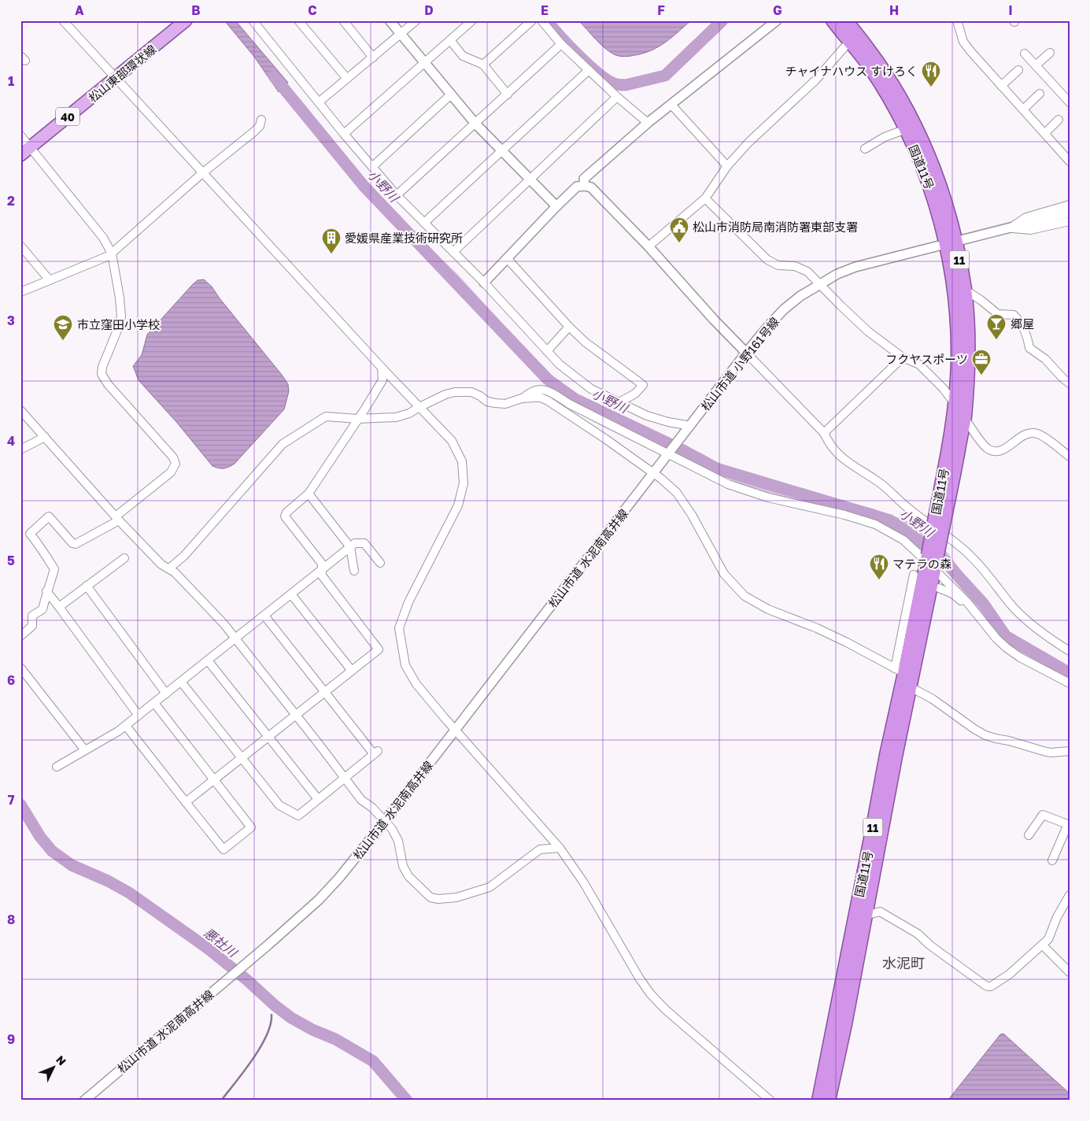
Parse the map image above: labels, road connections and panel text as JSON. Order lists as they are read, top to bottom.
{
  "streets": {
    "highway": ["国道11号", "11"],
    "main road": ["松山東部環状線", "40"],
    "street": ["松山市道 小野161号線", "松山市道 水泥南高井線"]
  },
  "crossings": [
    ["国道11号", "松山市道 小野161号線"],
    ["松山市道 小野161号線", "松山市道 水泥南高井線"]
  ],
  "districts": ["水泥町"],
  "water": ["小野川", "悪社川"],
  "places": {
    "restaurant": ["チャイナハウス すけろく", "マテラの森"],
    "public building": ["松山市消防局南消防署東部支署"],
    "building": ["愛媛県産業技術研究所"],
    "bar": ["郷屋"],
    "school or university": ["市立窪田小学校"],
    "office": ["フクヤスポーツ"]
  },
  "north": "top right",
  "grid": {
    "columns": [
      "A",
      "B",
      "C",
      "D",
      "E",
      "F",
      "G",
      "H",
      "I"
    ],
    "rows": [
      "1",
      "2",
      "3",
      "4",
      "5",
      "6",
      "7",
      "8",
      "9"
    ]
  }
}
